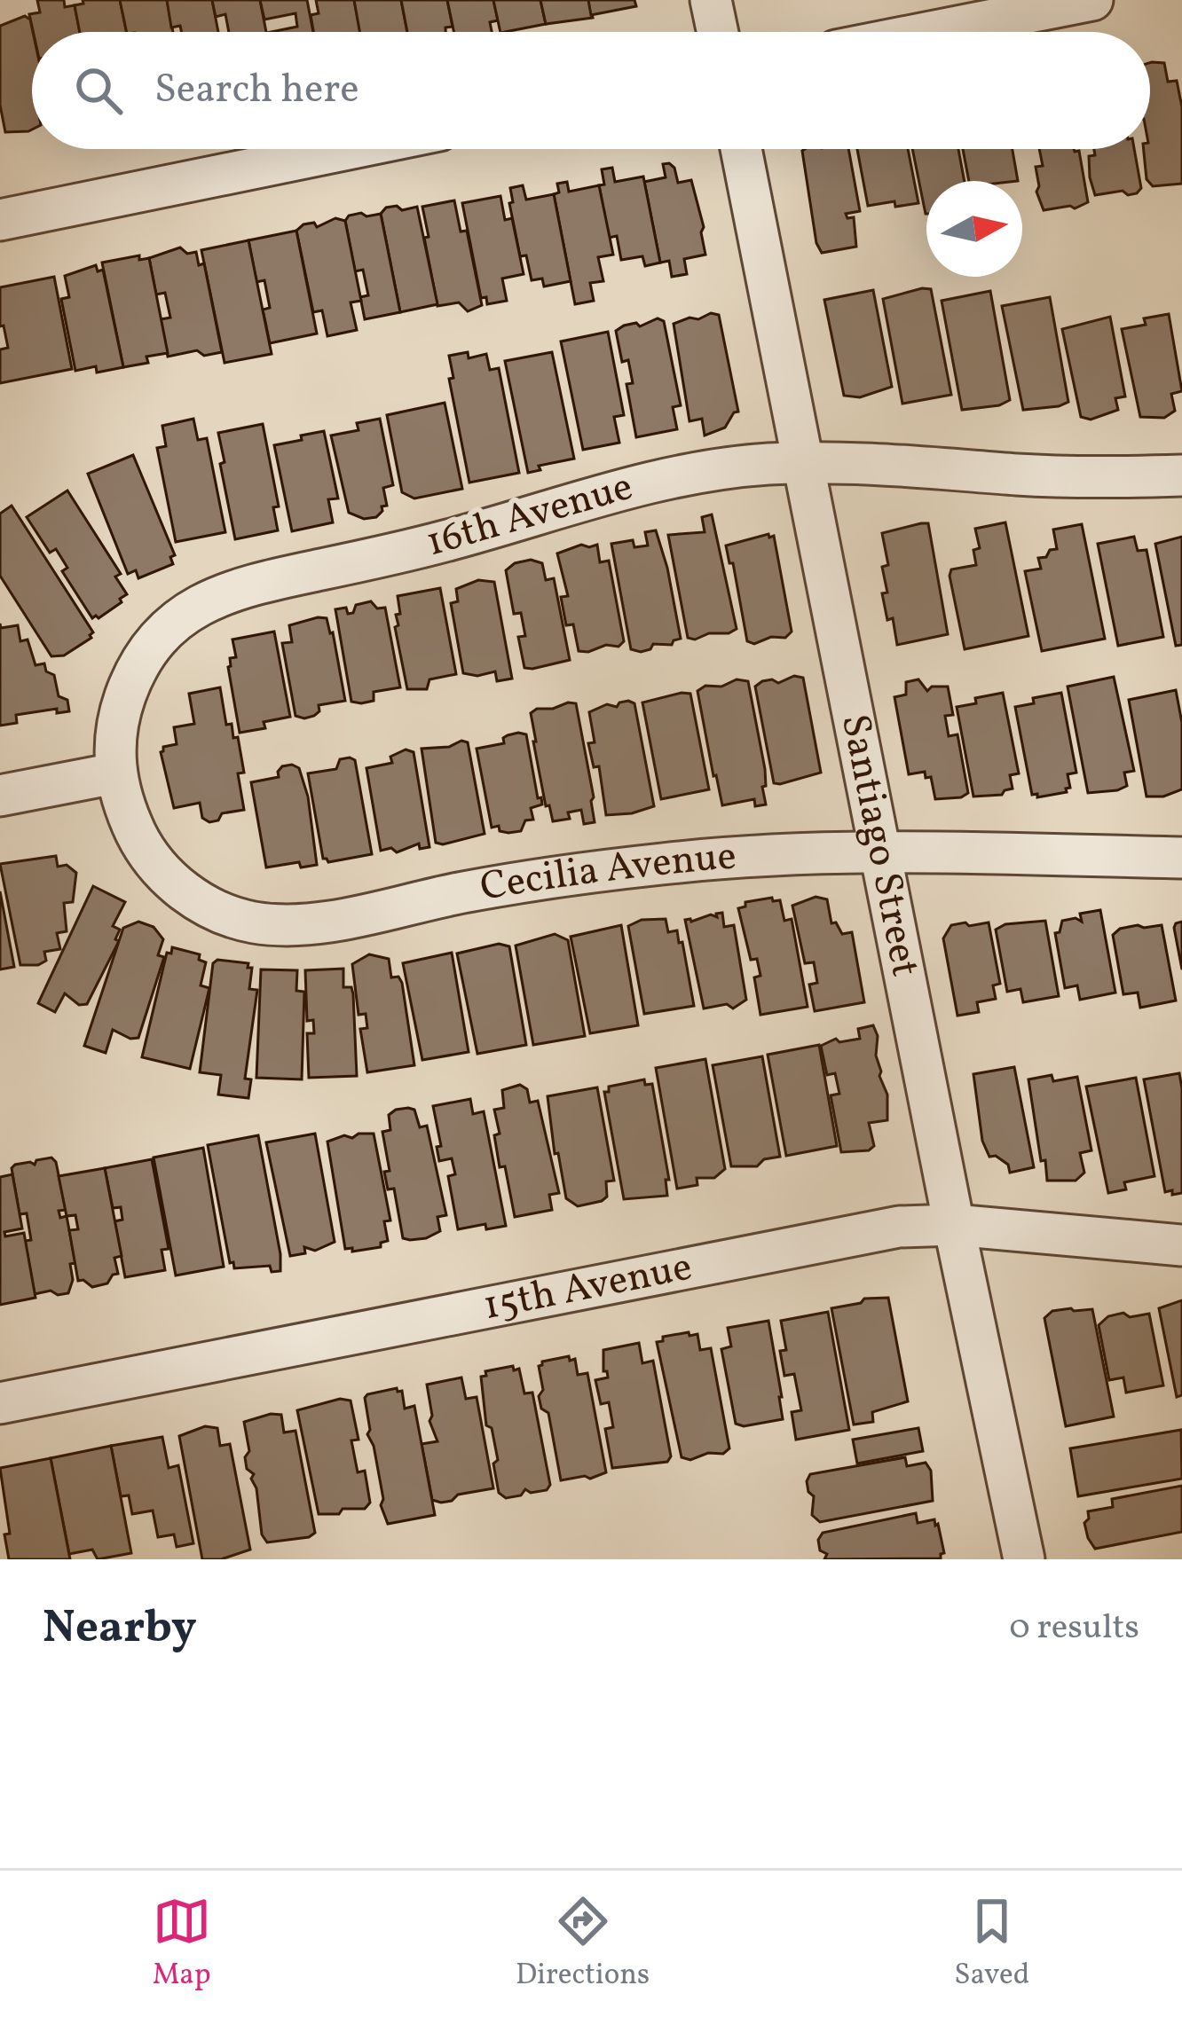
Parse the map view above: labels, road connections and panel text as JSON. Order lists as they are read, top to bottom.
{
  "streets": {
    "street": [
      "16th Avenue",
      "Santiago Street",
      "Cecilia Avenue",
      "15th Avenue"
    ]
  },
  "crossings": [
    ["16th Avenue", "Santiago Street"],
    ["16th Avenue", "Cecilia Avenue"],
    ["Santiago Street", "Cecilia Avenue"],
    ["Santiago Street", "15th Avenue"]
  ],
  "north": "right",
  "page": {
    "search": "Search here",
    "heading": ["Nearby", "0 results"],
    "nav": ["Map", "Directions", "Saved"]
  }
}
